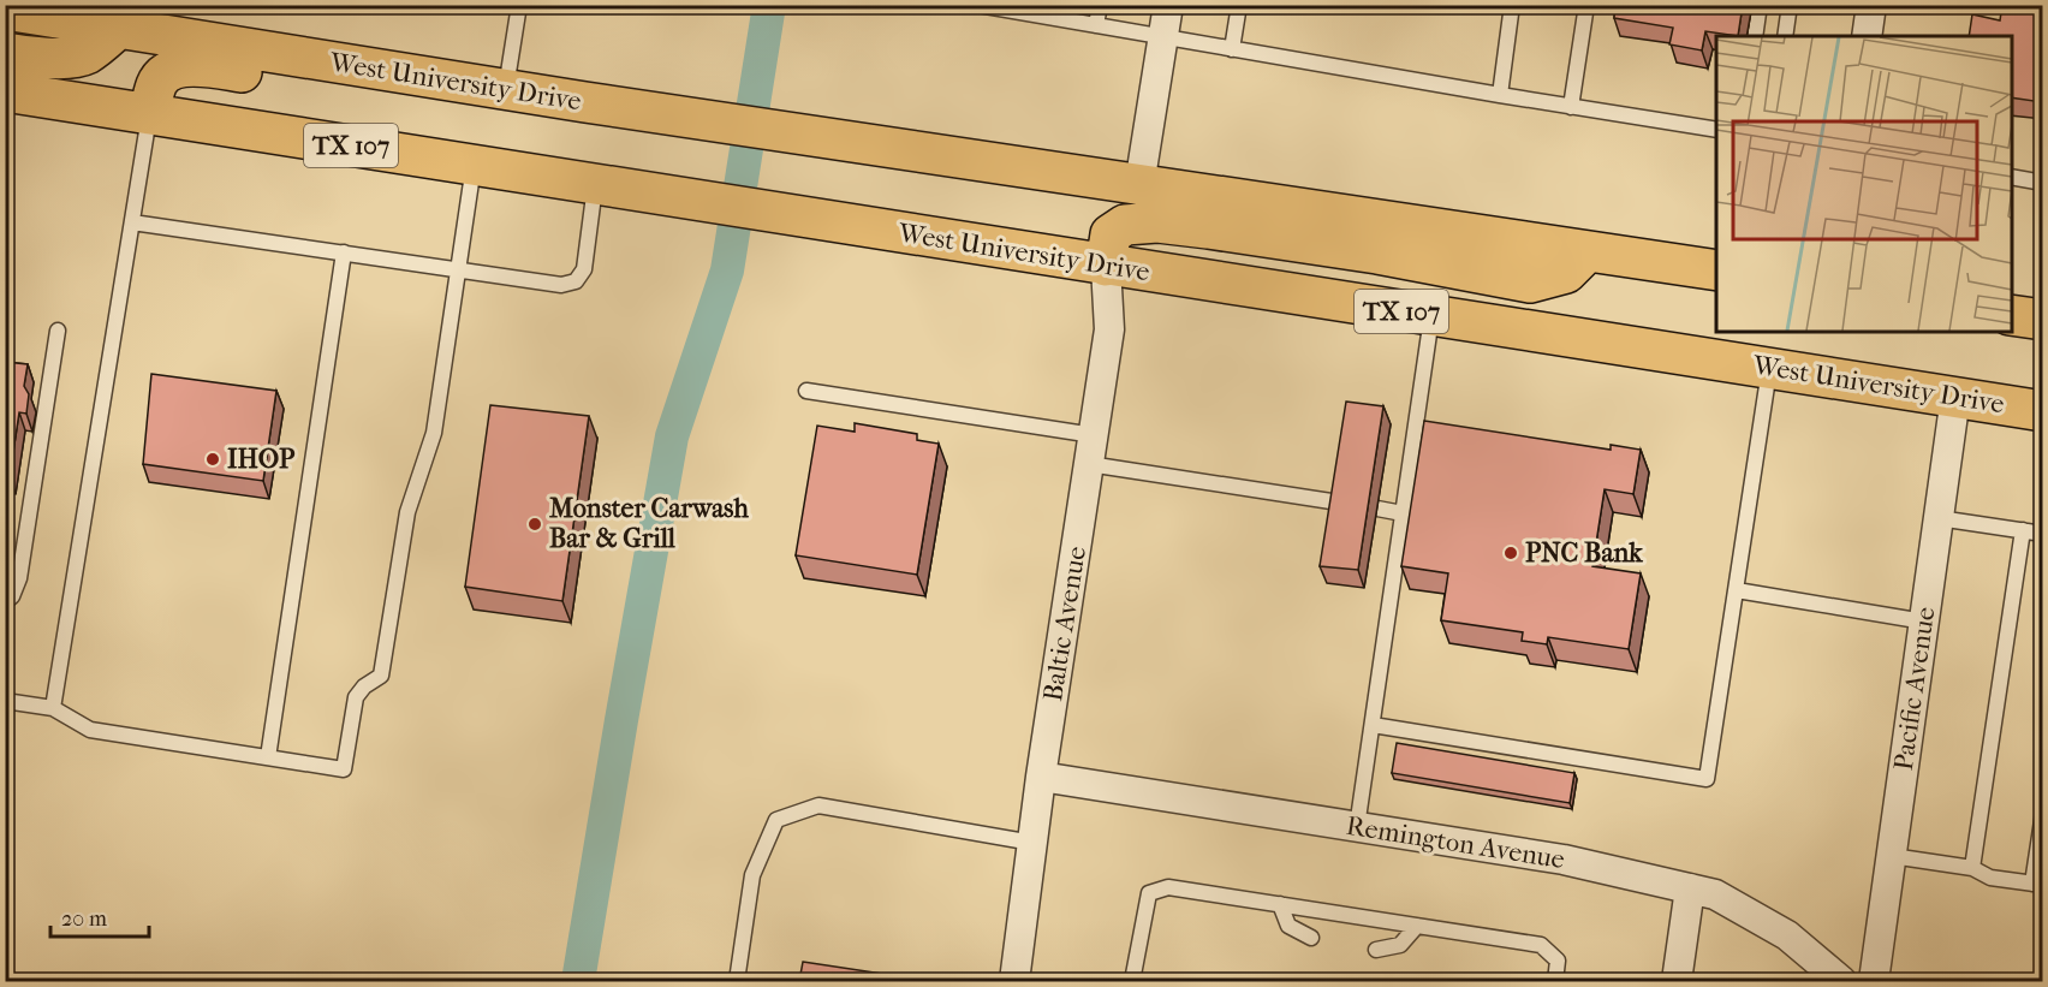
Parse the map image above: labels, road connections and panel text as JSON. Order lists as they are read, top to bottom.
{
  "streets": {
    "main road": ["West University Drive", "TX 107"],
    "street": ["Baltic Avenue", "Pacific Avenue", "Remington Avenue"]
  },
  "crossings": [
    ["West University Drive", "Baltic Avenue"],
    ["West University Drive", "Pacific Avenue"],
    ["Baltic Avenue", "Remington Avenue"]
  ],
  "places": ["IHOP", "Monster Carwash Bar & Grill", "PNC Bank"],
  "scale_bar": "20 m"
}
